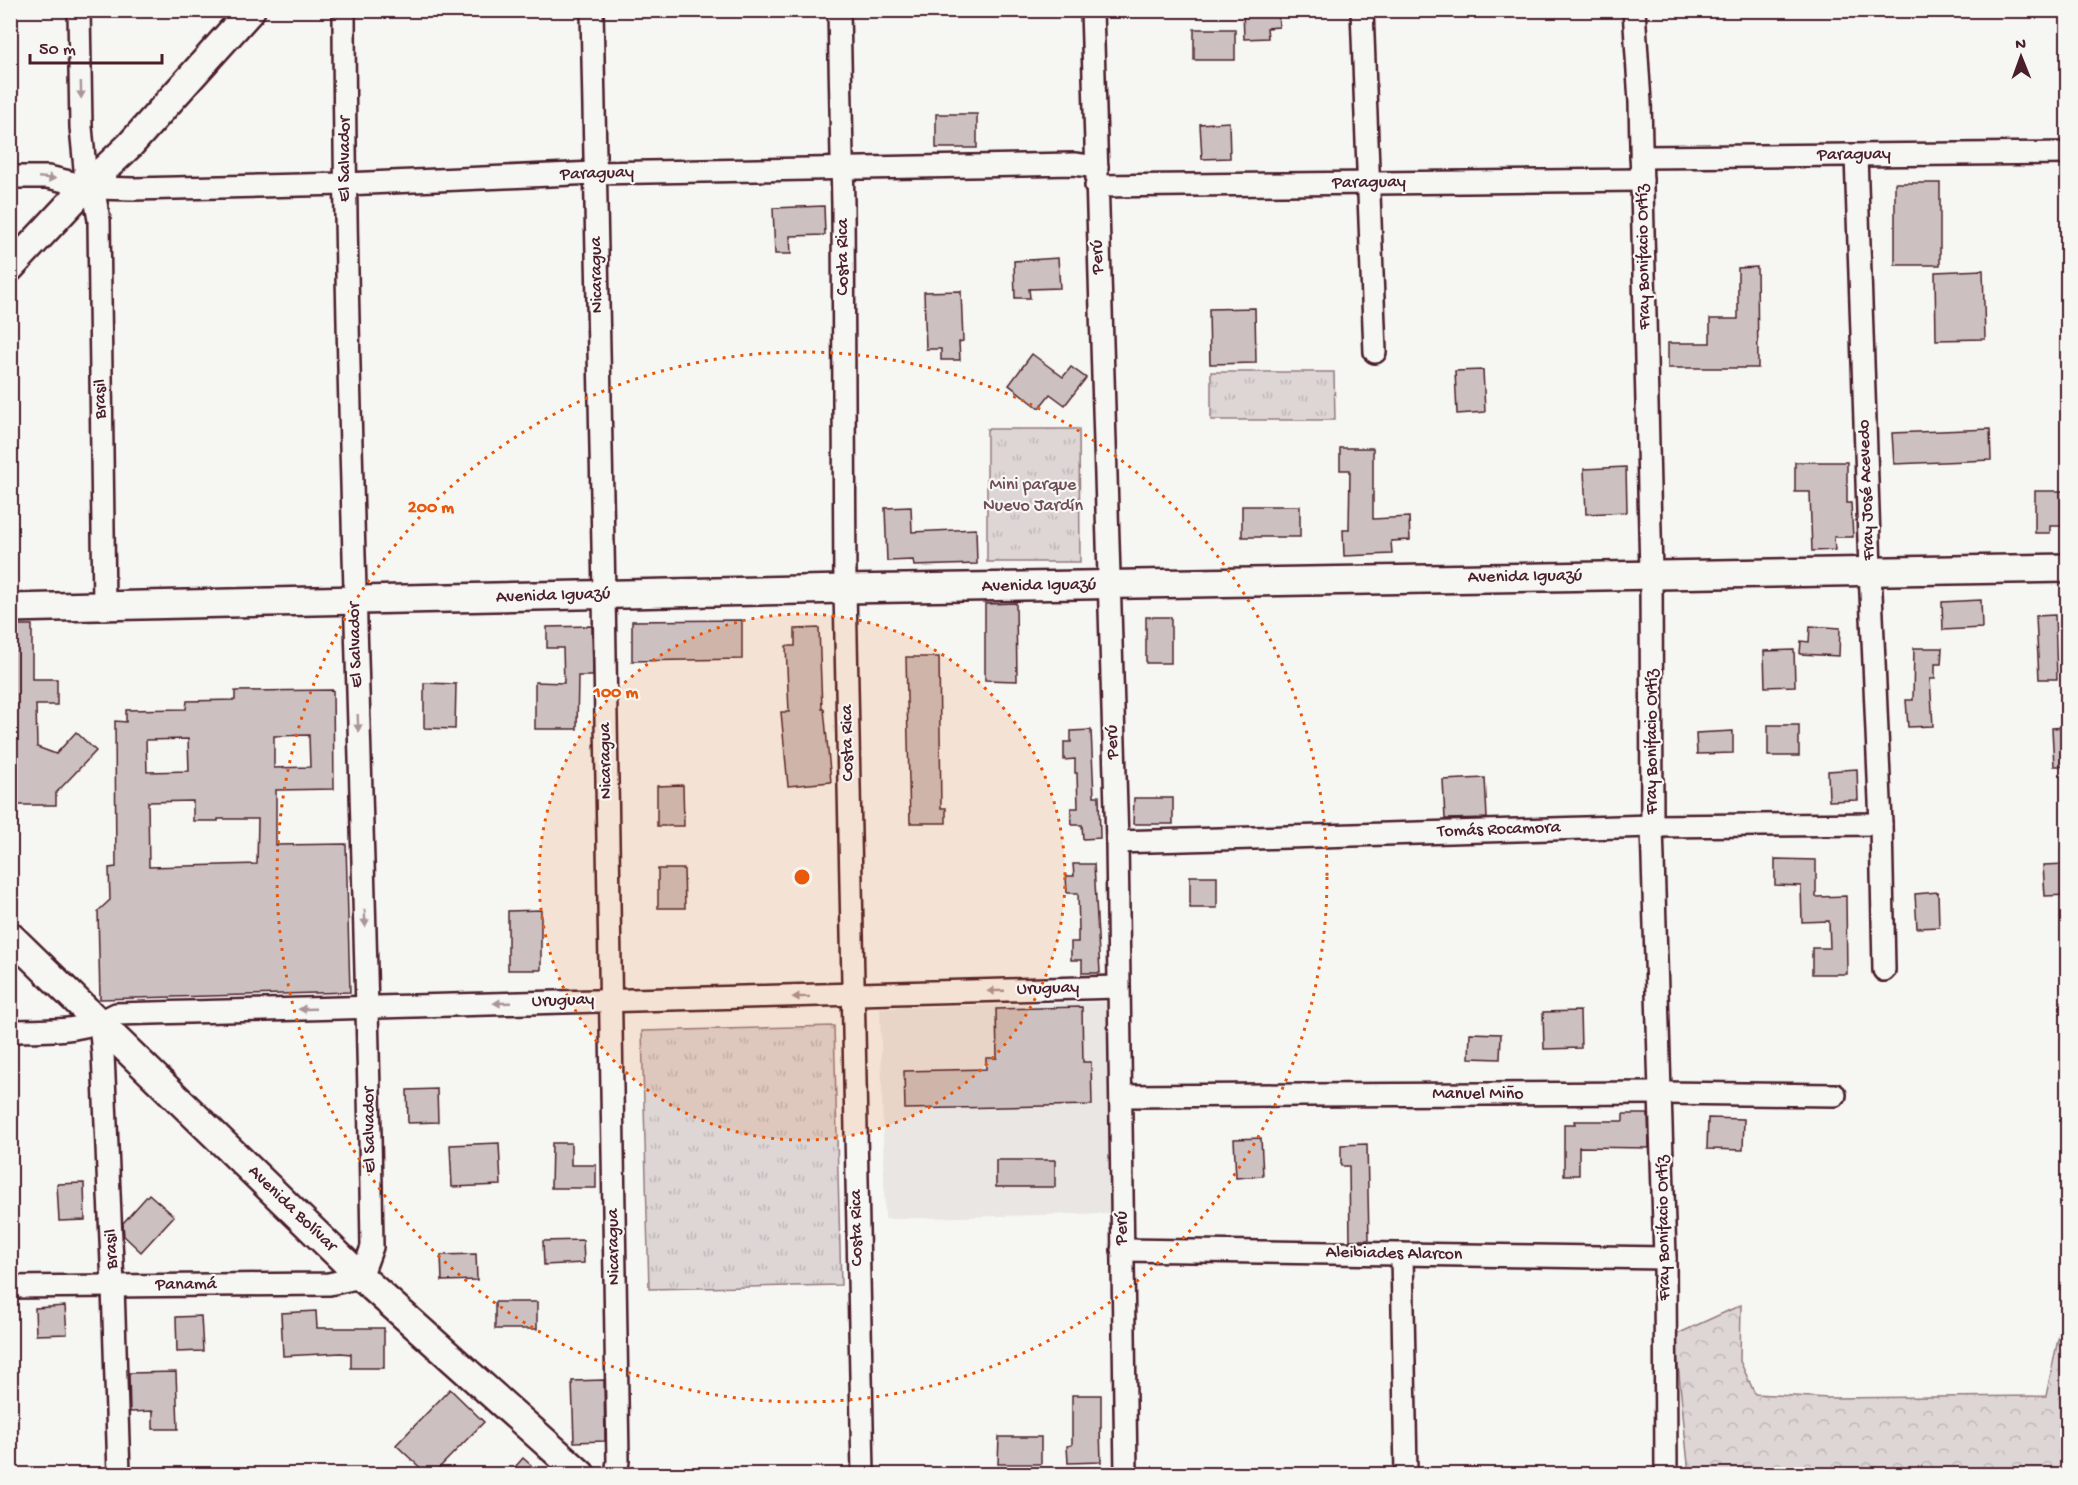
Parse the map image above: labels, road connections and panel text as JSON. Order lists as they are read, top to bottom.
{
  "streets": {
    "main road": ["Avenida Iguazú", "Avenida Bolívar"],
    "street": [
      "Paraguay",
      "El Salvador",
      "Costa Rica",
      "Perú",
      "Fray Bonifacio Ortíz",
      "Nicaragua",
      "Brasil",
      "Fray José Acevedo",
      "Tomás Rocamora",
      "Uruguay",
      "Manuel Miño",
      "Aleibiades Alarcon",
      "Panamá"
    ]
  },
  "crossings": [
    ["Paraguay", "El Salvador"],
    ["Paraguay", "Costa Rica"],
    ["Paraguay", "Perú"],
    ["Paraguay", "Fray Bonifacio Ortíz"],
    ["Paraguay", "Nicaragua"],
    ["Paraguay", "Brasil"],
    ["Paraguay", "Fray José Acevedo"],
    ["El Salvador", "Avenida Iguazú"],
    ["El Salvador", "Uruguay"],
    ["El Salvador", "Avenida Bolívar"],
    ["El Salvador", "Panamá"],
    ["Costa Rica", "Avenida Iguazú"],
    ["Costa Rica", "Uruguay"],
    ["Perú", "Avenida Iguazú"],
    ["Perú", "Tomás Rocamora"],
    ["Perú", "Uruguay"],
    ["Perú", "Manuel Miño"],
    ["Perú", "Aleibiades Alarcon"],
    ["Fray Bonifacio Ortíz", "Avenida Iguazú"],
    ["Fray Bonifacio Ortíz", "Tomás Rocamora"],
    ["Fray Bonifacio Ortíz", "Manuel Miño"],
    ["Fray Bonifacio Ortíz", "Aleibiades Alarcon"],
    ["Nicaragua", "Avenida Iguazú"],
    ["Nicaragua", "Uruguay"],
    ["Brasil", "Avenida Iguazú"],
    ["Brasil", "Uruguay"],
    ["Brasil", "Avenida Bolívar"],
    ["Brasil", "Panamá"],
    ["Fray José Acevedo", "Avenida Iguazú"],
    ["Fray José Acevedo", "Tomás Rocamora"],
    ["Uruguay", "Avenida Bolívar"],
    ["Avenida Bolívar", "Panamá"]
  ],
  "one_way": ["Uruguay"],
  "parks": ["Mini parque Nuevo Jardín"],
  "scale_bar": "50 m",
  "north": "top",
  "rings": ["200 m", "100 m"]
}
